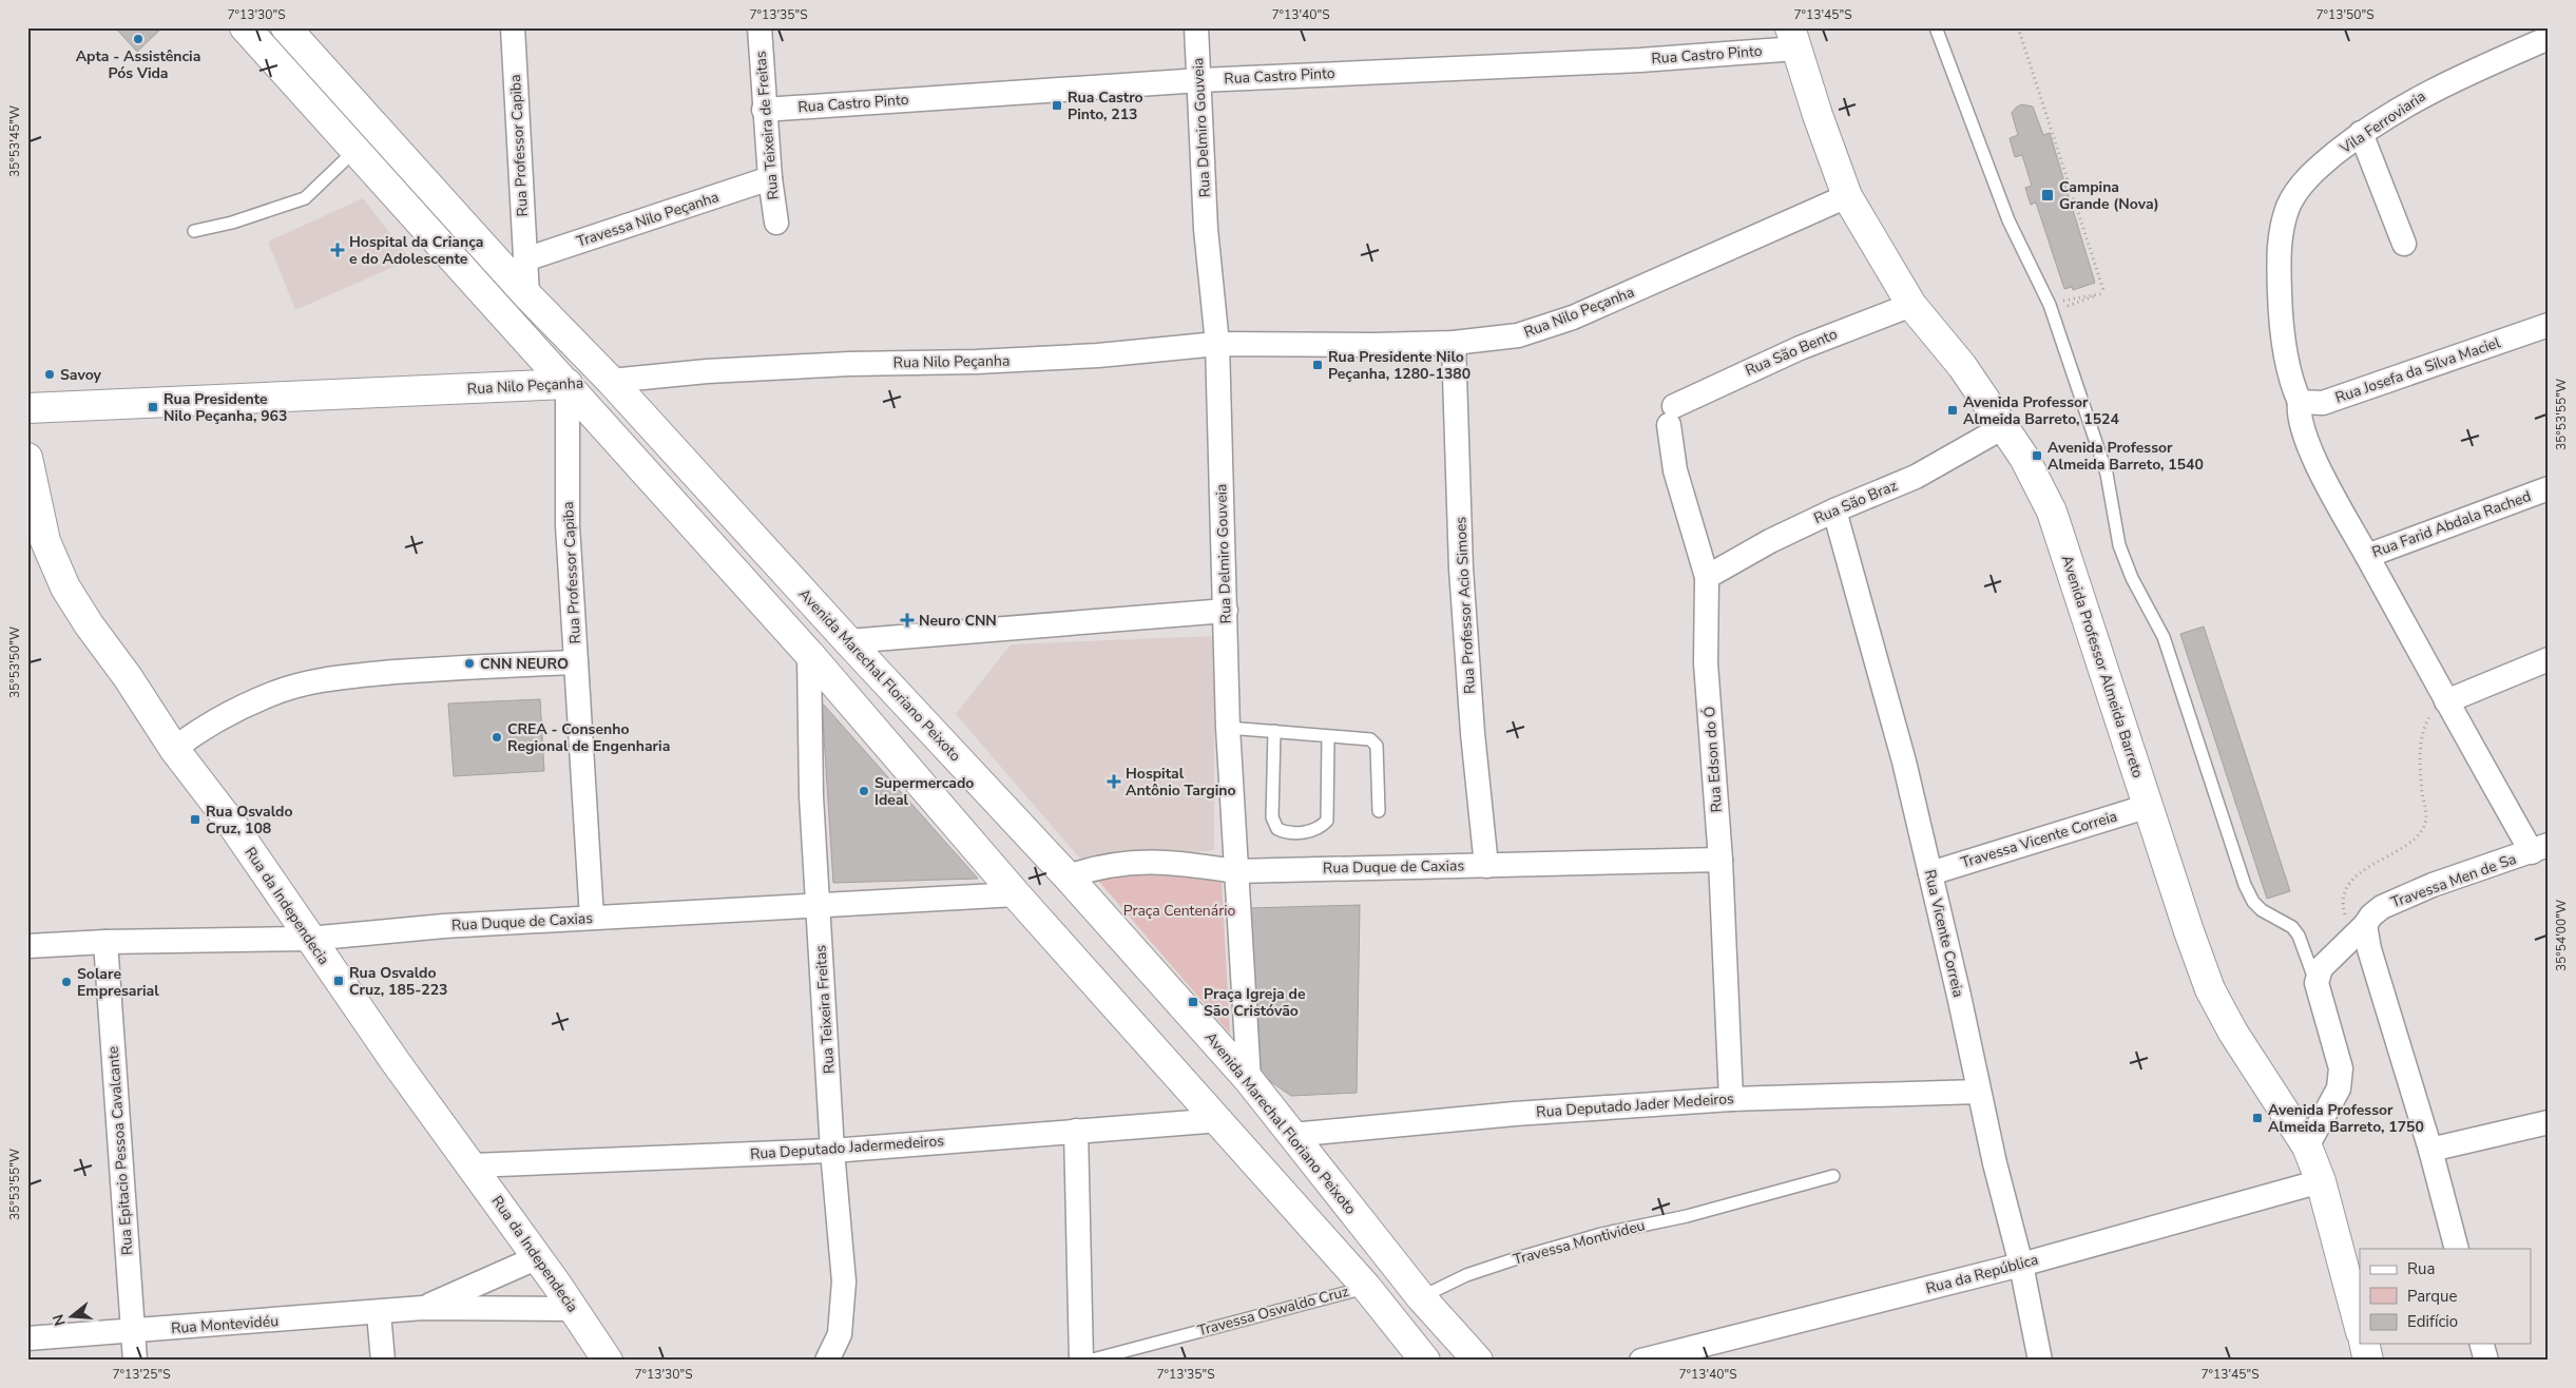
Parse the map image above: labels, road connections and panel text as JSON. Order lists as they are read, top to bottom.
{
  "streets": {
    "main road": [
      "Rua Nilo Peçanha",
      "Avenida Professor Almeida Barreto",
      "Avenida Marechal Floriano Peixoto",
      "Rua da Independecia"
    ],
    "street": [
      "Rua Castro Pinto",
      "Vila Ferroviaria",
      "Rua Teixeira de Freitas",
      "Rua Delmiro Gouveia",
      "Rua Professor Capiba",
      "Travessa Nilo Peçanha",
      "Rua São Bento",
      "Rua Josefa da Silva Maciel",
      "Rua São Braz",
      "Rua Farid Abdala Rached",
      "Rua Professor Acio Simoes",
      "Rua Edson do Ó",
      "Travessa Vicente Correia",
      "Rua Duque de Caxias",
      "Travessa Men de Sa",
      "Rua Vicente Correia",
      "Rua Teixeira Freitas",
      "Rua Deputado Jader Medeiros",
      "Rua Deputado Jadermedeiros",
      "Rua Epitacio Pessoa Cavalcante",
      "Rua da República",
      "Rua Montevidéu"
    ],
    "lane": ["Travessa Montivideu", "Travessa Oswaldo Cruz"]
  },
  "crossings": [
    ["Rua Castro Pinto", "Rua Teixeira de Freitas"],
    ["Rua Castro Pinto", "Rua Delmiro Gouveia"],
    ["Rua Castro Pinto", "Avenida Professor Almeida Barreto"],
    ["Vila Ferroviaria", "Rua Josefa da Silva Maciel"],
    ["Vila Ferroviaria", "Rua Farid Abdala Rached"],
    ["Rua Teixeira de Freitas", "Travessa Nilo Peçanha"],
    ["Rua Delmiro Gouveia", "Rua Nilo Peçanha"],
    ["Rua Delmiro Gouveia", "Avenida Marechal Floriano Peixoto"],
    ["Rua Delmiro Gouveia", "Rua Duque de Caxias"],
    ["Rua Professor Capiba", "Travessa Nilo Peçanha"],
    ["Rua Professor Capiba", "Rua Nilo Peçanha"],
    ["Rua Professor Capiba", "Avenida Marechal Floriano Peixoto"],
    ["Rua Professor Capiba", "Rua Duque de Caxias"],
    ["Rua Nilo Peçanha", "Rua Professor Acio Simoes"],
    ["Rua Nilo Peçanha", "Avenida Professor Almeida Barreto"],
    ["Rua Nilo Peçanha", "Avenida Marechal Floriano Peixoto"],
    ["Rua São Bento", "Avenida Professor Almeida Barreto"],
    ["Rua São Bento", "Rua Edson do Ó"],
    ["Rua Josefa da Silva Maciel", "Rua Farid Abdala Rached"],
    ["Rua São Braz", "Avenida Professor Almeida Barreto"],
    ["Rua São Braz", "Rua Edson do Ó"],
    ["Rua São Braz", "Rua Vicente Correia"],
    ["Rua Professor Acio Simoes", "Rua Duque de Caxias"],
    ["Avenida Professor Almeida Barreto", "Travessa Vicente Correia"],
    ["Avenida Professor Almeida Barreto", "Rua da República"],
    ["Avenida Marechal Floriano Peixoto", "Rua Duque de Caxias"],
    ["Avenida Marechal Floriano Peixoto", "Rua Deputado Jader Medeiros"],
    ["Avenida Marechal Floriano Peixoto", "Travessa Montivideu"],
    ["Rua Edson do Ó", "Rua Duque de Caxias"],
    ["Rua Edson do Ó", "Rua Deputado Jader Medeiros"],
    ["Travessa Vicente Correia", "Rua Vicente Correia"],
    ["Rua Duque de Caxias", "Rua da Independecia"],
    ["Rua Duque de Caxias", "Rua Teixeira Freitas"],
    ["Rua Duque de Caxias", "Rua Epitacio Pessoa Cavalcante"],
    ["Rua da Independecia", "Rua Deputado Jadermedeiros"],
    ["Rua da Independecia", "Rua Montevidéu"],
    ["Rua Vicente Correia", "Rua Deputado Jader Medeiros"],
    ["Rua Vicente Correia", "Rua da República"],
    ["Rua Teixeira Freitas", "Rua Deputado Jadermedeiros"],
    ["Rua Epitacio Pessoa Cavalcante", "Rua Montevidéu"]
  ],
  "parks": ["Praça Centenário"],
  "places": {
    "other": [
      "Apta - Assistência Pós Vida",
      "Savoy",
      "CNN NEURO",
      "CREA - Consenho Regional de Engenharia",
      "Supermercado Ideal",
      "Solare Empresarial"
    ],
    "transit": [
      "Rua Castro Pinto, 213",
      "Campina Grande (Nova)",
      "Rua Presidente Nilo Peçanha, 1280-1380",
      "Rua Presidente Nilo Peçanha, 963",
      "Avenida Professor Almeida Barreto, 1524",
      "Avenida Professor Almeida Barreto, 1540",
      "Rua Osvaldo Cruz, 108",
      "Rua Osvaldo Cruz, 185-223",
      "Praça Igreja de São Cristóvão",
      "Avenida Professor Almeida Barreto, 1750"
    ],
    "health": ["Hospital da Criança e do Adolescente", "Neuro CNN", "Hospital Antônio Targino"]
  },
  "legend": ["Rua", "Parque", "Edifício"],
  "north": "left",
  "coordinates": [
    "7°13'30\"S",
    "7°13'35\"S",
    "7°13'40\"S",
    "7°13'45\"S",
    "7°13'50\"S",
    "35°53'45\"W",
    "35°53'55\"W",
    "35°53'50\"W",
    "35°54'00\"W",
    "7°13'25\"S"
  ]
}
